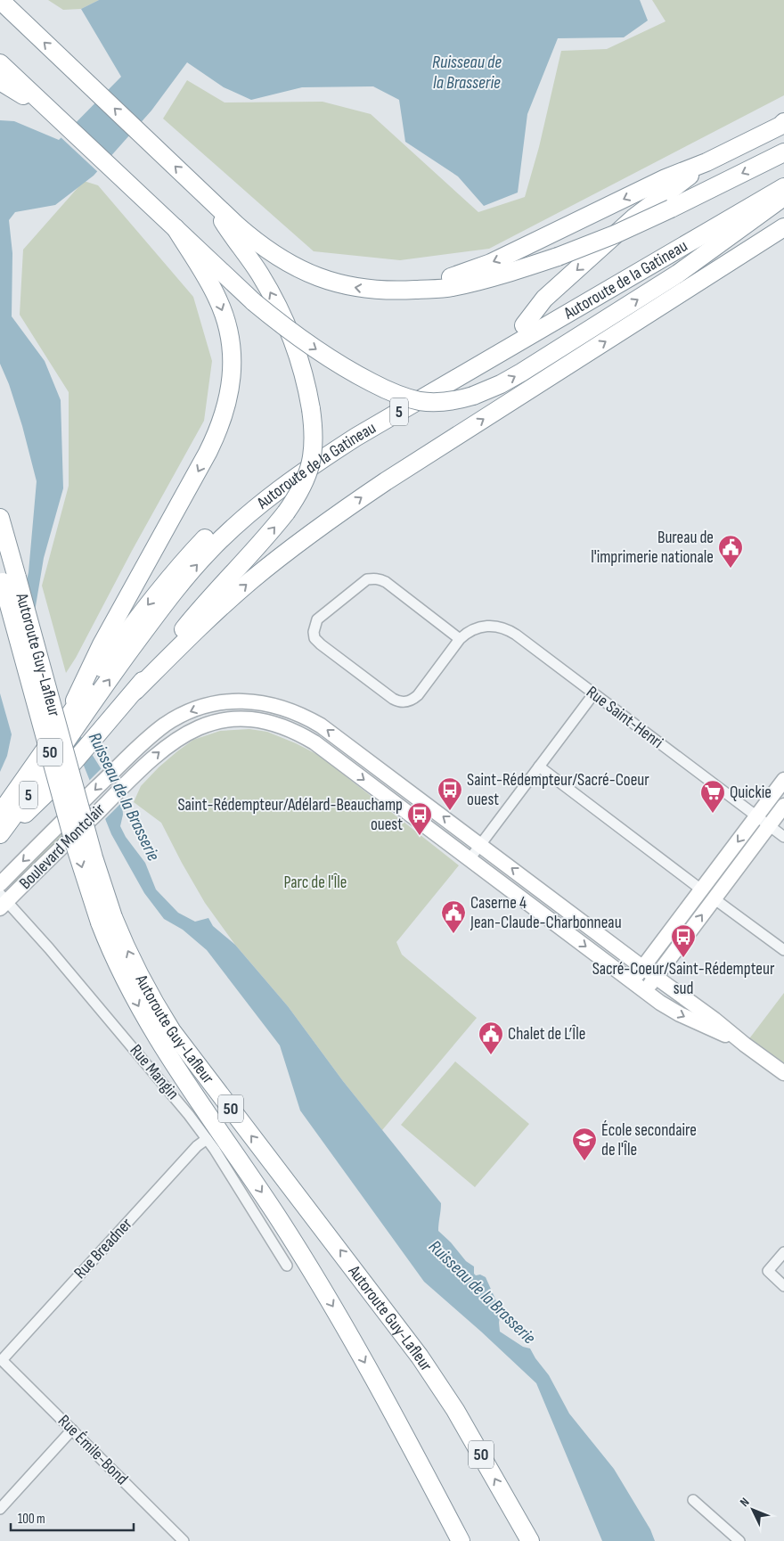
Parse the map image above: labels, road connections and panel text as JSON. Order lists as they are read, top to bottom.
{
  "streets": {
    "highway": [
      "Autoroute de la Gatineau",
      "5",
      "Autoroute Guy-Lafleur",
      "50"
    ],
    "main road": ["Boulevard Montclair"],
    "street": [
      "Rue Saint-Henri",
      "Rue Mangin",
      "Rue Breadner",
      "Rue Émile-Bond"
    ]
  },
  "crossings": [
    ["Boulevard Montclair", "Rue Mangin"],
    ["Rue Mangin", "Rue Breadner"],
    ["Rue Breadner", "Rue Émile-Bond"]
  ],
  "water": ["Ruisseau de la Brasserie"],
  "parks": ["Parc de l'Île"],
  "places": {
    "public building": ["Bureau de l'imprimerie nationale", "Caserne 4 Jean-Claude-Charbonneau", "Chalet de L’Île"],
    "bus stop": ["Saint-Rédempteur/Sacré-Coeur ouest", "Saint-Rédempteur/Adélard-Beauchamp ouest", "Sacré-Coeur/Saint-Rédempteur sud"],
    "supermarket": ["Quickie"],
    "school or university": ["École secondaire de l'Île"]
  },
  "scale_bar": "100 m",
  "north": "top left"
}
